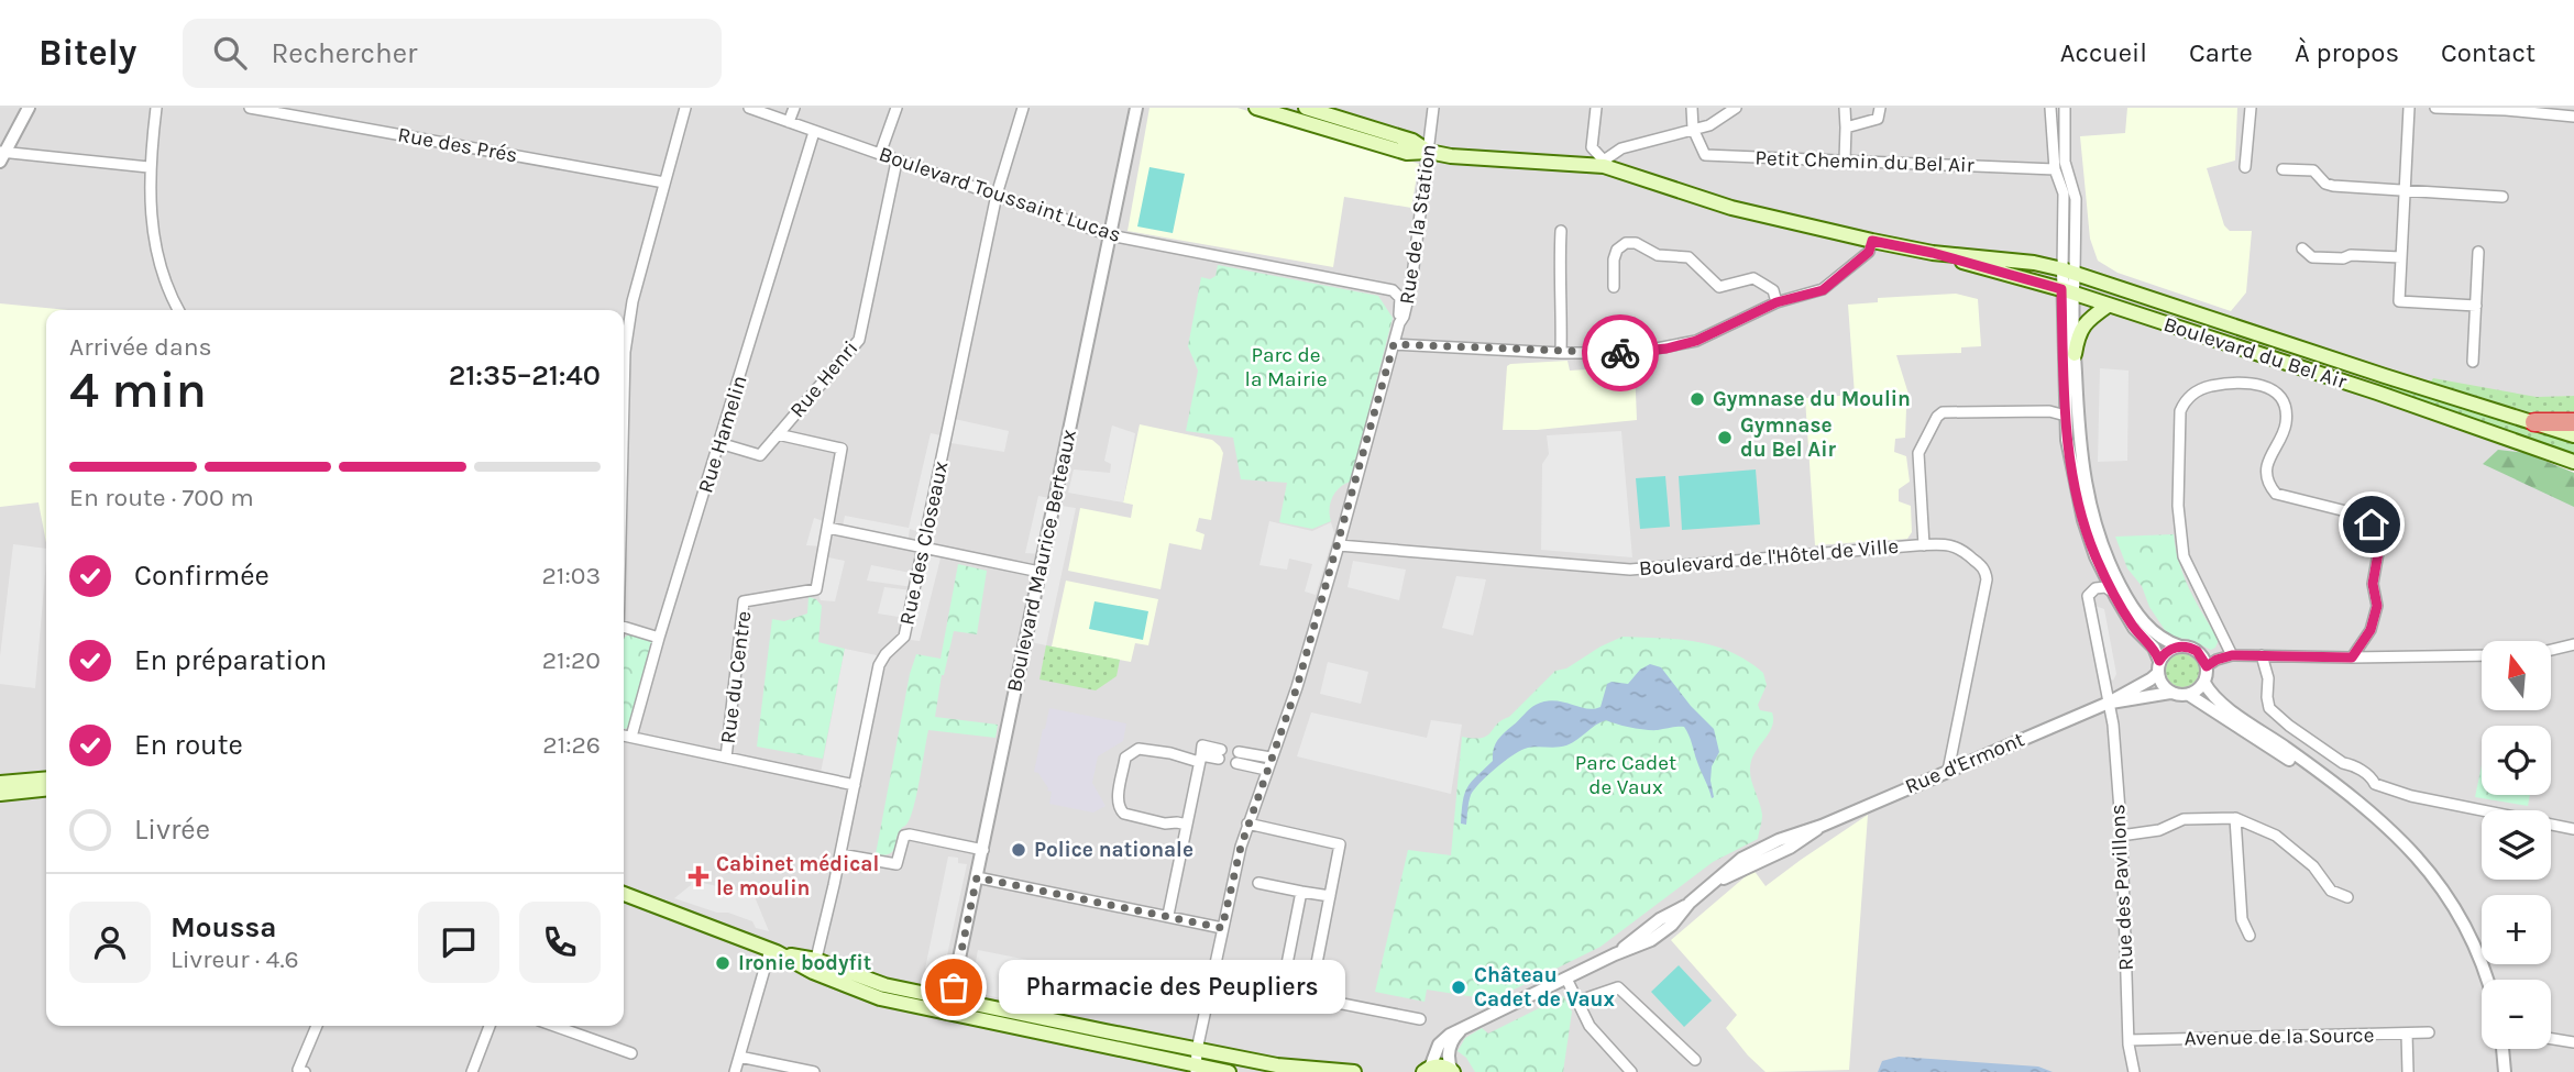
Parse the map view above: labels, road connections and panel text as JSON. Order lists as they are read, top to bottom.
{
  "streets": {
    "main road": ["Boulevard du Bel Air"],
    "street": [
      "Rue des Prés",
      "Petit Chemin du Bel Air",
      "Boulevard Toussaint Lucas",
      "Rue de la Station",
      "Rue Henri",
      "Rue Hamelin",
      "Rue des Closeaux",
      "Boulevard de l'Hôtel de Ville",
      "Boulevard Maurice Berteaux",
      "Rue du Centre",
      "Rue d'Ermont",
      "Rue des Pavillons",
      "Avenue de la Source"
    ]
  },
  "crossings": [
    ["Boulevard Toussaint Lucas", "Rue Henri"],
    ["Boulevard Toussaint Lucas", "Rue Hamelin"],
    ["Boulevard Toussaint Lucas", "Rue des Closeaux"],
    ["Boulevard Toussaint Lucas", "Boulevard Maurice Berteaux"],
    ["Rue de la Station", "Boulevard du Bel Air"],
    ["Rue de la Station", "Boulevard de l'Hôtel de Ville"],
    ["Rue Henri", "Rue Hamelin"],
    ["Rue Henri", "Rue du Centre"],
    ["Boulevard de l'Hôtel de Ville", "Rue d'Ermont"],
    ["Rue d'Ermont", "Rue des Pavillons"],
    ["Rue des Pavillons", "Avenue de la Source"]
  ],
  "parks": ["Parc de la Mairie", "Parc Cadet de Vaux"],
  "places": {
    "other": [
      "Gymnase du Moulin",
      "Gymnase du Bel Air",
      "Police nationale",
      "Ironie bodyfit",
      "Pharmacie des Peupliers",
      "Château Cadet de Vaux"
    ],
    "health": ["Cabinet médical le moulin"]
  },
  "north": "top",
  "page": {
    "header": "Bitely",
    "search": "Rechercher",
    "nav": [
      "Accueil",
      "Carte",
      "À propos",
      "Contact"
    ],
    "heading": ["4 min", "Arrivée dans", "21:35–21:40"],
    "panel": ["Moussa", "Livreur · 4.6"],
    "bar": "En route · 700 m",
    "list": [
      ["Confirmée", "21:03"],
      ["En préparation", "21:20"],
      ["En route", "21:26"],
      "Livrée"
    ],
    "map_buttons": ["+", "−"],
    "bubble": "Pharmacie des Peupliers"
  }
}
